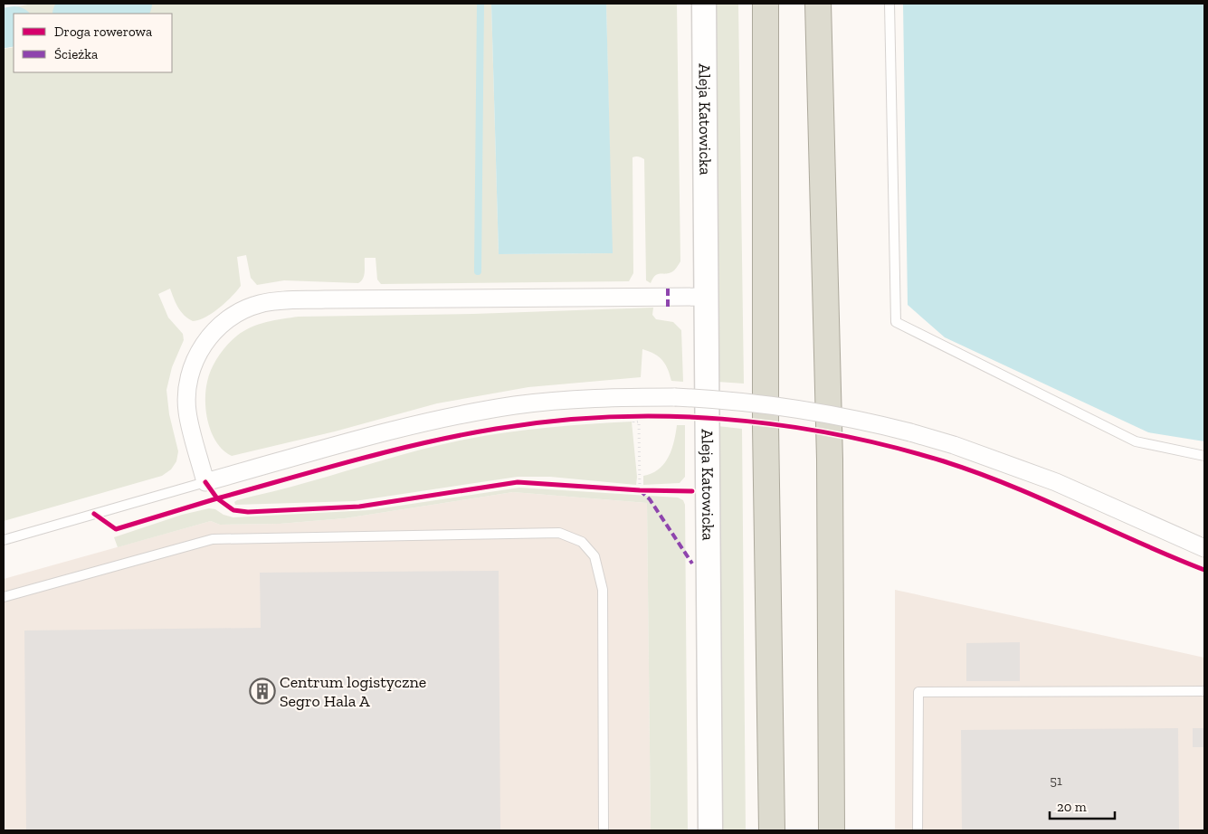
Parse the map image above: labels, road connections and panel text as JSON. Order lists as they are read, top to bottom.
{
  "streets": {
    "street": ["Aleja Katowicka"]
  },
  "places": {
    "building": ["Centrum logistyczne Segro Hala A"]
  },
  "house_numbers": ["51"],
  "legend": ["Droga rowerowa", "Ścieżka"],
  "scale_bar": "20 m"
}
